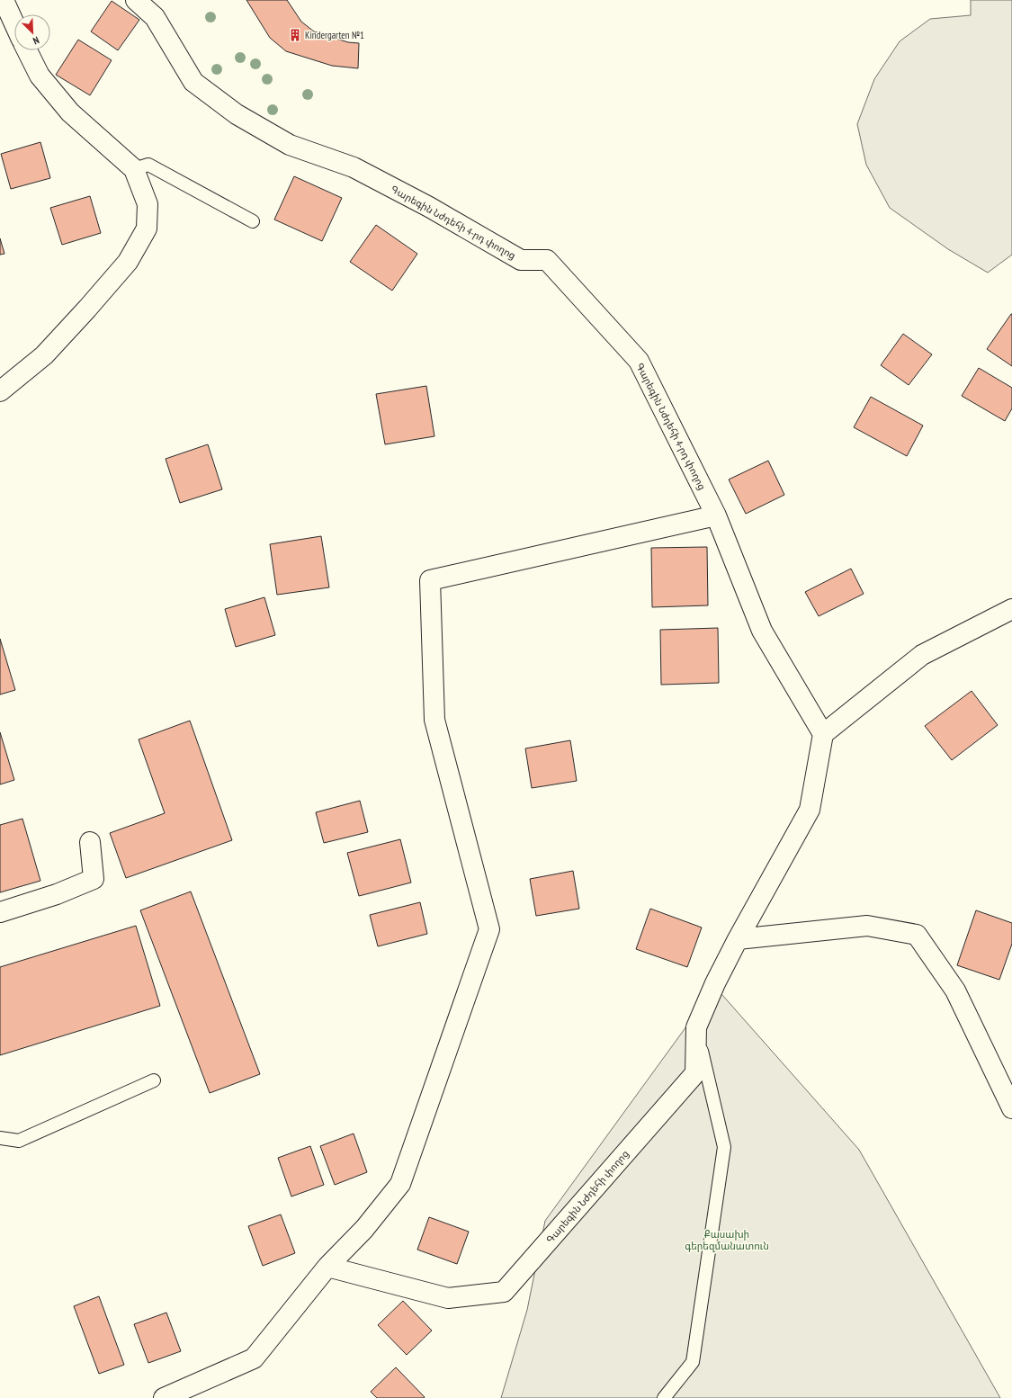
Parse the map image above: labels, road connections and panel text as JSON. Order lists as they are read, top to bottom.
{
  "streets": {
    "street": ["Գարեգին Նժդեհի 4-րդ փողոց", "Գարեգին Նժդեհի փողոց"]
  },
  "crossings": [
    ["Գարեգին Նժդեհի 4-րդ փողոց", "Գարեգին Նժդեհի փողոց"]
  ],
  "parks": ["Քասախի գերեզմանատուն"],
  "places": {
    "building": ["Kindergarten №1"]
  },
  "north": "bottom right"
}
